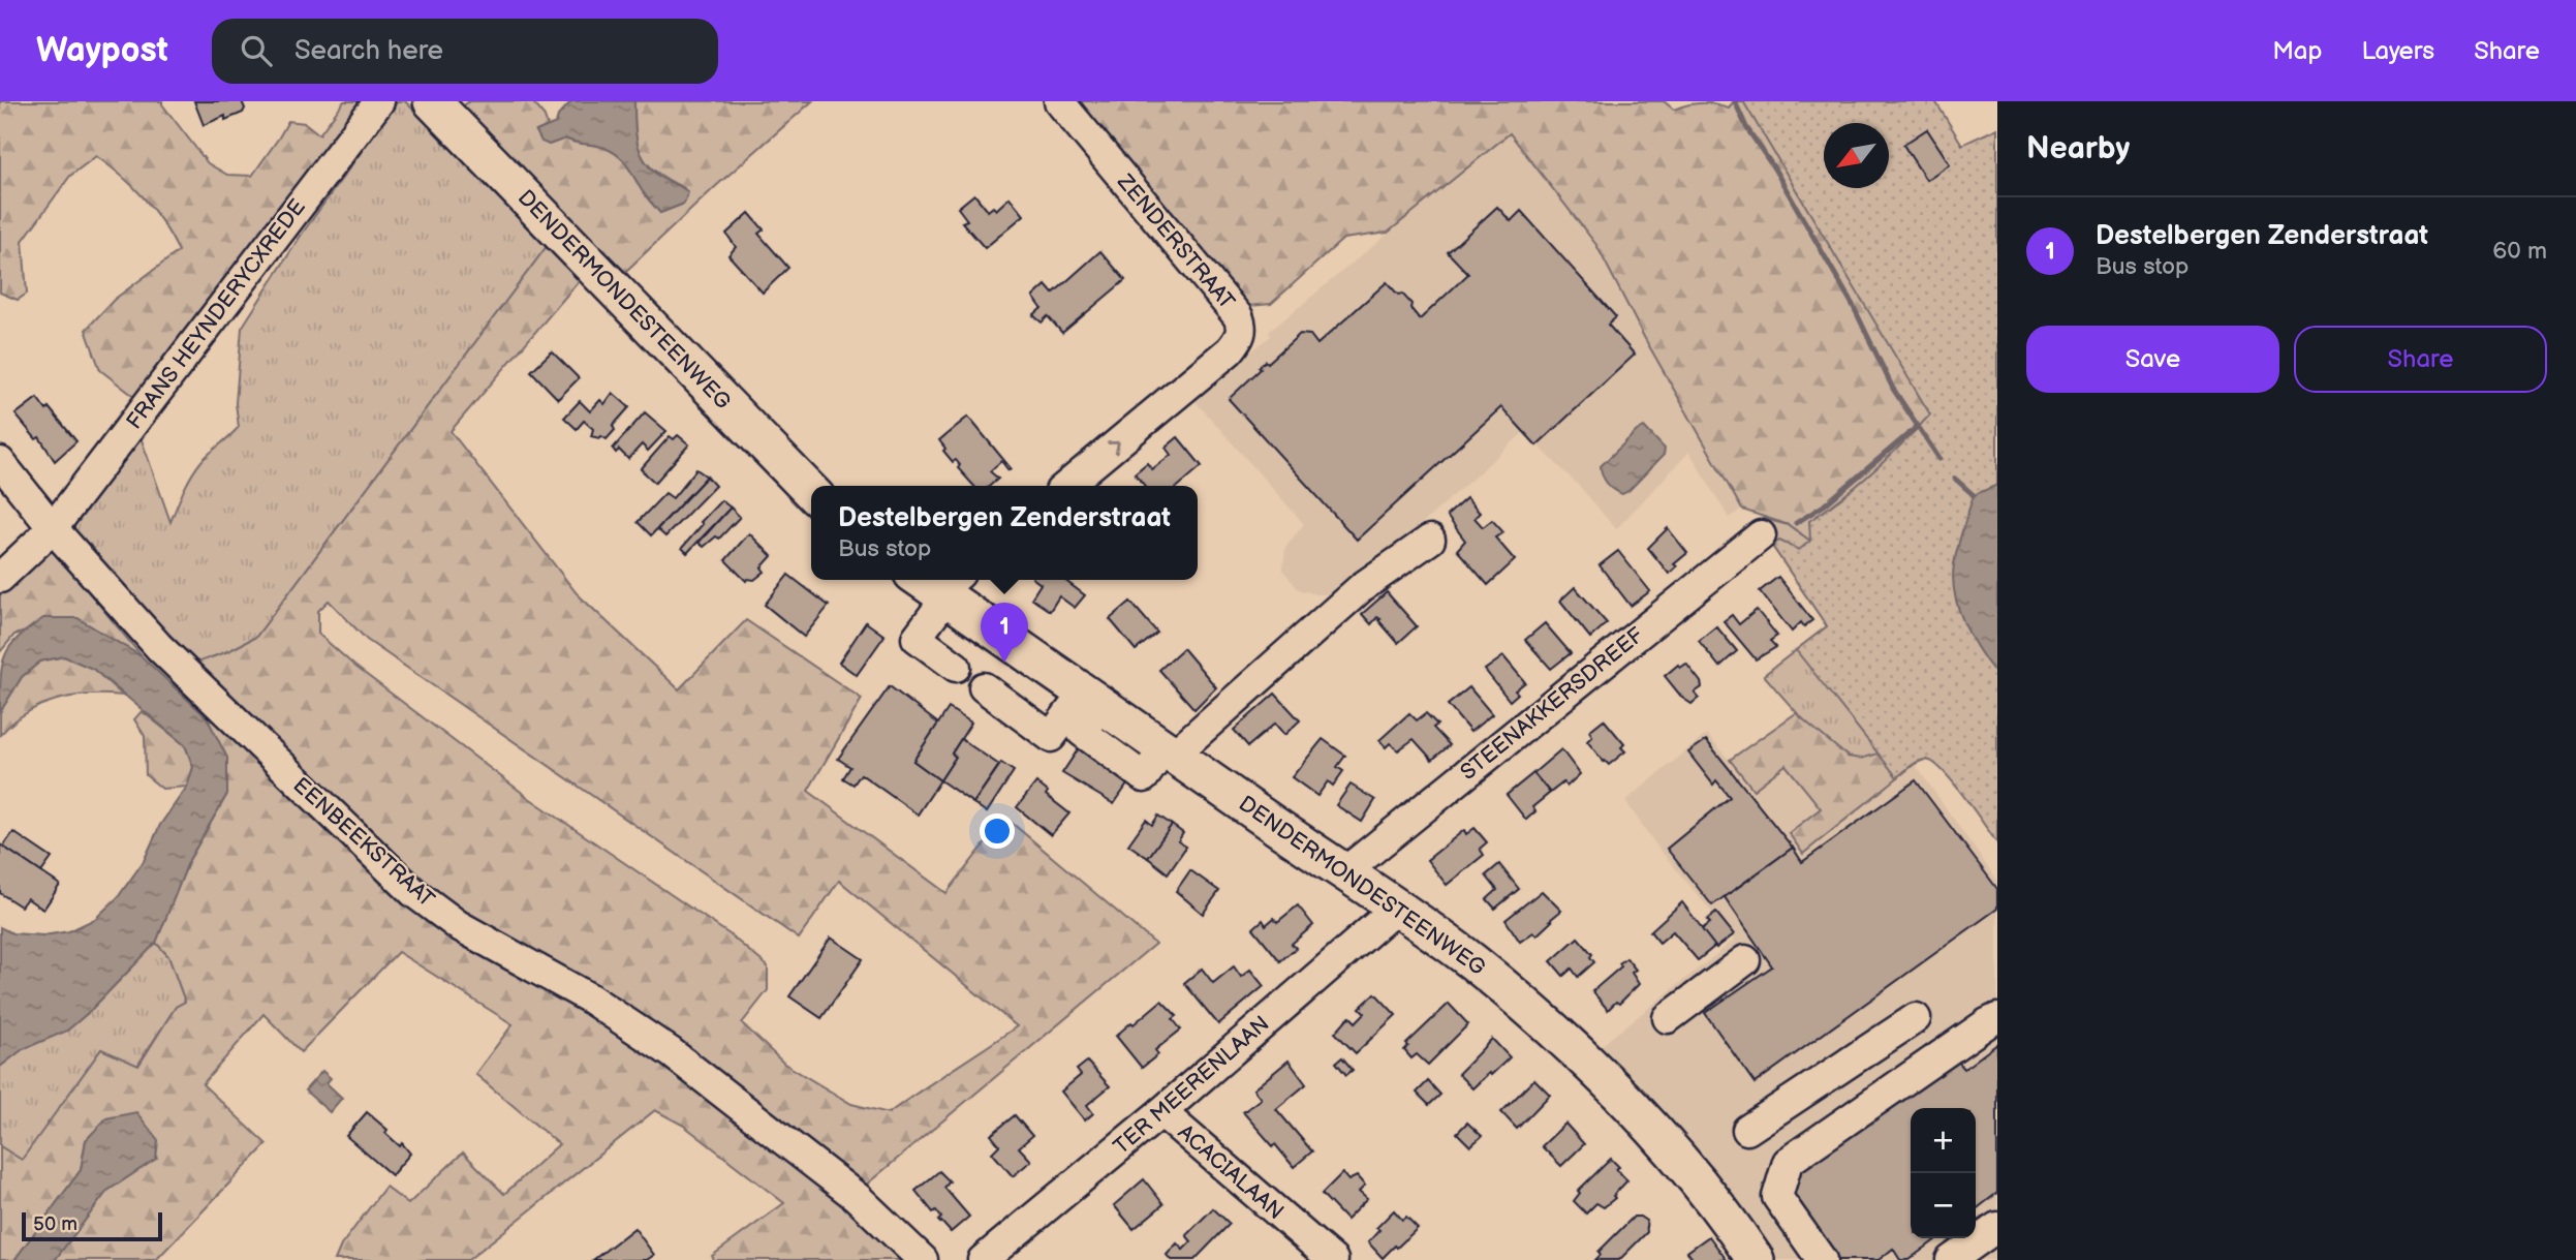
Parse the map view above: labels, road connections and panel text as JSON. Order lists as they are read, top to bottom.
{
  "streets": {
    "main road": ["DENDERMONDESTEENWEG"],
    "street": [
      "ZENDERSTRAAT",
      "FRANS HEYNDERYCXREDE",
      "STEENAKKERSDREEF",
      "EENBEEKSTRAAT",
      "TER MEERENLAAN",
      "ACACIALAAN"
    ]
  },
  "crossings": [
    ["DENDERMONDESTEENWEG", "STEENAKKERSDREEF"],
    ["DENDERMONDESTEENWEG", "TER MEERENLAAN"],
    ["FRANS HEYNDERYCXREDE", "EENBEEKSTRAAT"],
    ["TER MEERENLAAN", "ACACIALAAN"]
  ],
  "scale_bar": "50 m",
  "north": "bottom left",
  "page": {
    "header": "Waypost",
    "search": "Search here",
    "nav": ["Map", "Layers", "Share"],
    "heading": "Nearby",
    "list": [
      {
        "mark": "1",
        "name": "Destelbergen Zenderstraat",
        "note": "Bus stop",
        "value": "60 m"
      }
    ],
    "buttons": ["Save", "Share"],
    "popup": ["Destelbergen Zenderstraat", "Bus stop"],
    "pins": "1",
    "map_buttons": ["+", "−"],
    "scale": "50 m"
  }
}
